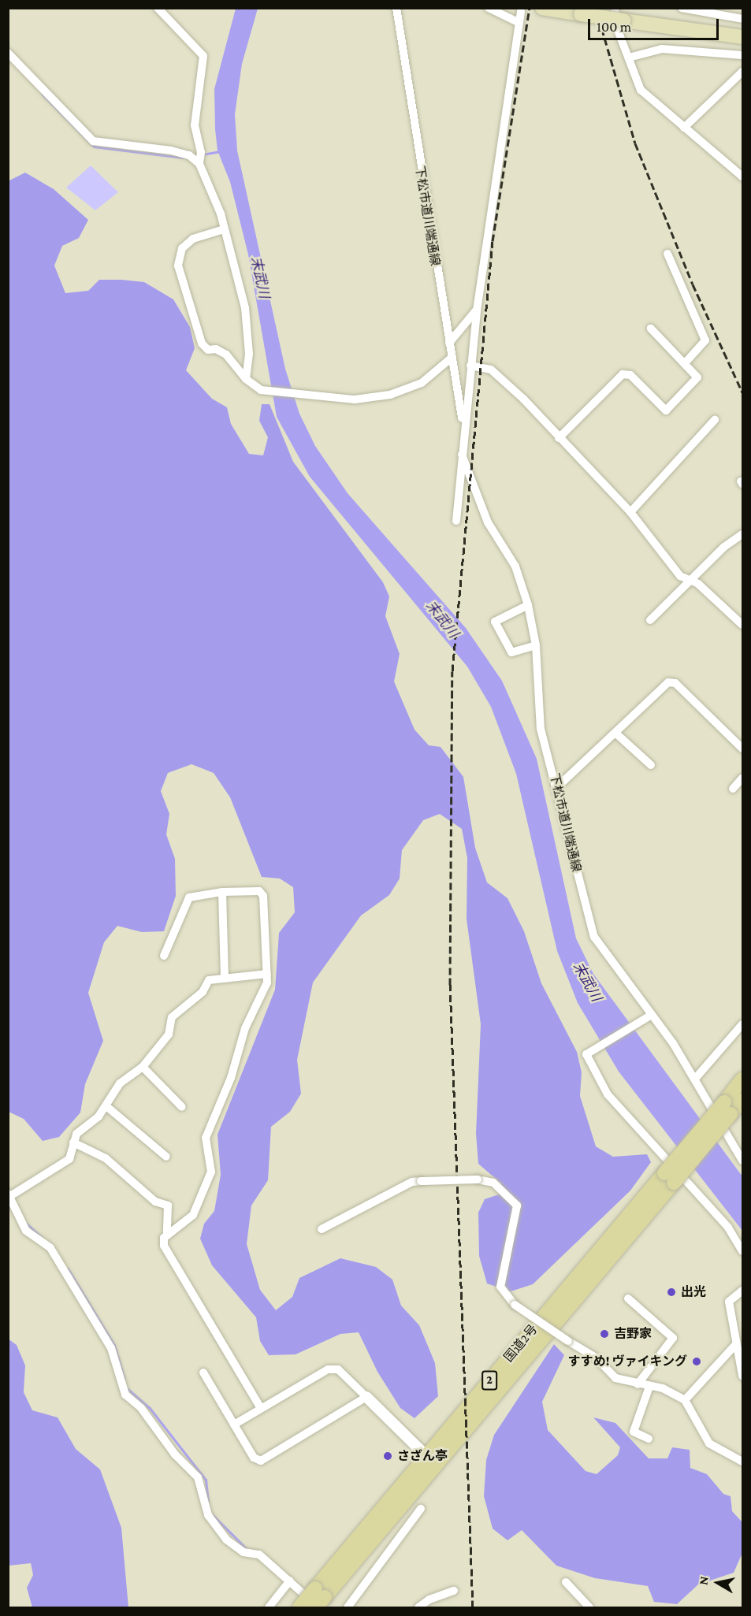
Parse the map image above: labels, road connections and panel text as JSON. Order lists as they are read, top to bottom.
{
  "streets": {
    "highway": ["国道2号", "2"],
    "street": ["下松市道川端通線"]
  },
  "water": ["末武川"],
  "places": [
    "出光",
    "吉野家",
    "すすめ! ヴァイキング",
    "さざん亭"
  ],
  "scale_bar": "100 m",
  "north": "left"
}
